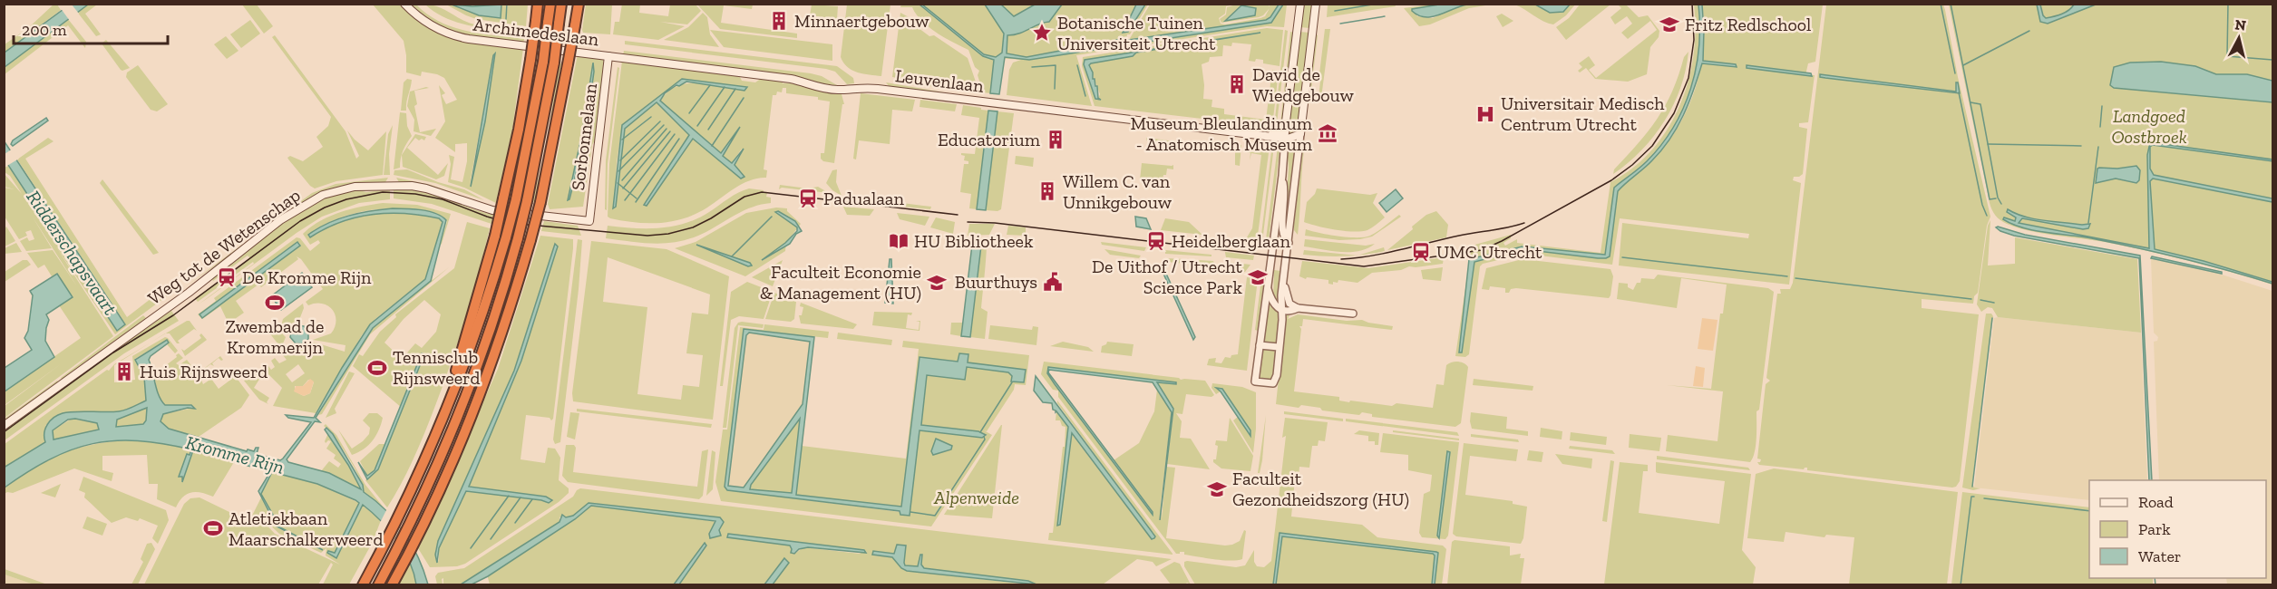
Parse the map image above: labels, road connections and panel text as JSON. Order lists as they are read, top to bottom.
{
  "streets": {
    "main road": [
      "Archimedeslaan",
      "Leuvenlaan",
      "Sorbonnelaan",
      "Weg tot de Wetenschap"
    ]
  },
  "crossings": [
    ["Archimedeslaan", "Leuvenlaan"],
    ["Archimedeslaan", "Sorbonnelaan"],
    ["Leuvenlaan", "Sorbonnelaan"],
    ["Sorbonnelaan", "Weg tot de Wetenschap"]
  ],
  "water": ["Ridderschapsvaart", "Kromme Rijn"],
  "parks": ["Landgoed Oostbroek", "Alpenweide"],
  "places": {
    "building": [
      "Minnaertgebouw",
      "David de Wiedgebouw",
      "Educatorium",
      "Willem C. van Unnikgebouw",
      "Huis Rijnsweerd"
    ],
    "school or university": [
      "Fritz Redlschool",
      "De Uithof / Utrecht Science Park",
      "Faculteit Economie & Management (HU)",
      "Faculteit Gezondheidszorg (HU)"
    ],
    "place": ["Botanische Tuinen Universiteit Utrecht"],
    "hospital": ["Universitair Medisch Centrum Utrecht"],
    "museum": ["Museum Bleulandinum - Anatomisch Museum"],
    "station": [
      "Padualaan",
      "Heidelberglaan",
      "UMC Utrecht",
      "De Kromme Rijn"
    ],
    "library": ["HU Bibliotheek"],
    "public building": ["Buurthuys"],
    "sports": ["Zwembad de Krommerijn", "Tennisclub Rijnsweerd", "Atletiekbaan Maarschalkerweerd"]
  },
  "legend": ["Road", "Park", "Water"],
  "scale_bar": "200 m",
  "north": "top"
}
